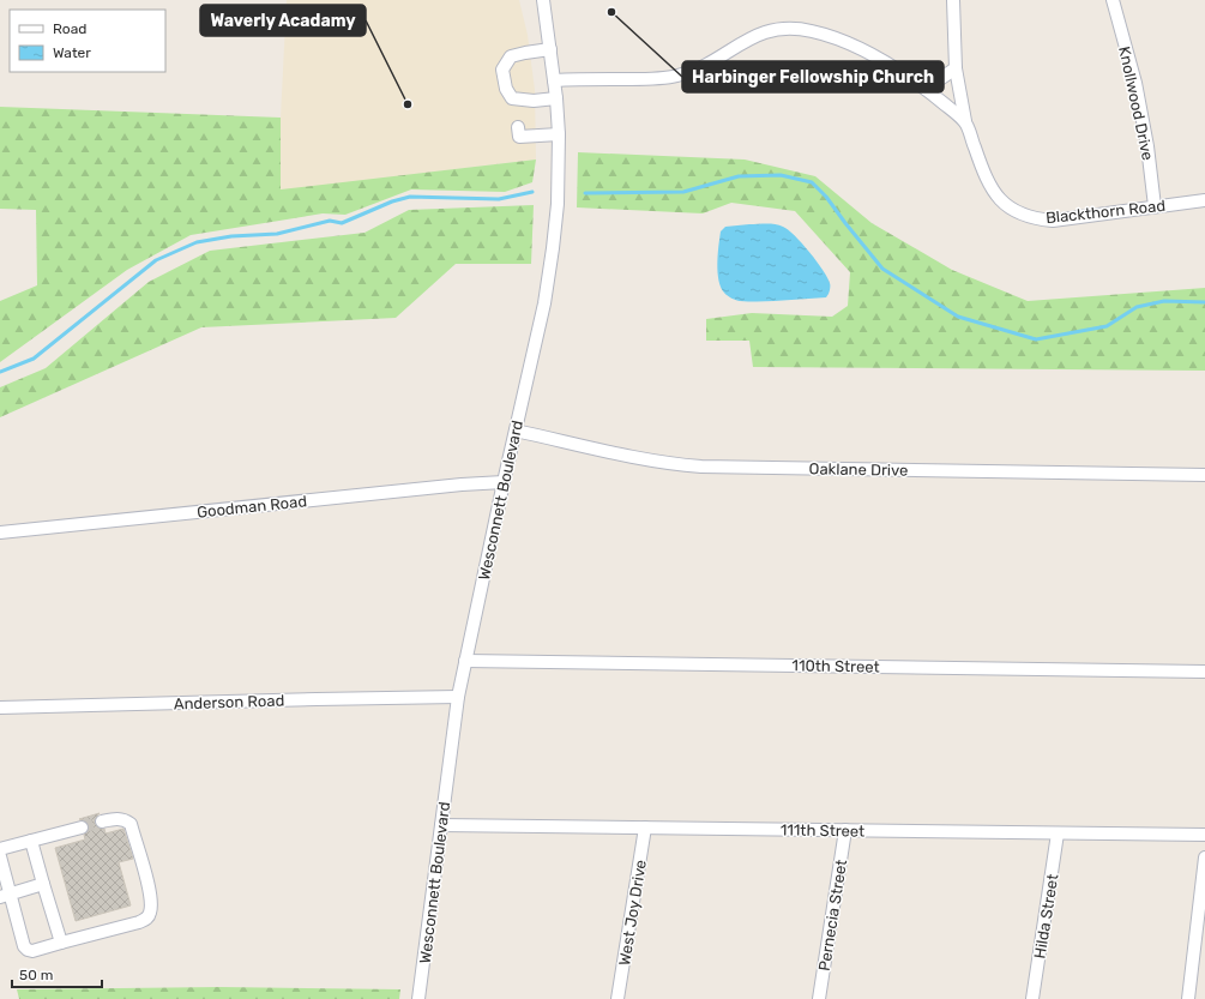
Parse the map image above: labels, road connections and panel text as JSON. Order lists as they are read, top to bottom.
{
  "streets": {
    "street": [
      "Knollwood Drive",
      "Blackthorn Road",
      "Oaklane Drive",
      "Wesconnett Boulevard",
      "Goodman Road",
      "110th Street",
      "Anderson Road",
      "111th Street",
      "West Joy Drive",
      "Pernecia Street",
      "Hilda Street"
    ]
  },
  "crossings": [
    ["Knollwood Drive", "Blackthorn Road"],
    ["Oaklane Drive", "Wesconnett Boulevard"],
    ["Wesconnett Boulevard", "Goodman Road"],
    ["Wesconnett Boulevard", "110th Street"],
    ["Wesconnett Boulevard", "Anderson Road"],
    ["Wesconnett Boulevard", "111th Street"],
    ["111th Street", "West Joy Drive"],
    ["111th Street", "Pernecia Street"],
    ["111th Street", "Hilda Street"]
  ],
  "places": ["Harbinger Fellowship Church", "Waverly Acadamy"],
  "legend": ["Road", "Water"],
  "scale_bar": "50 m"
}
